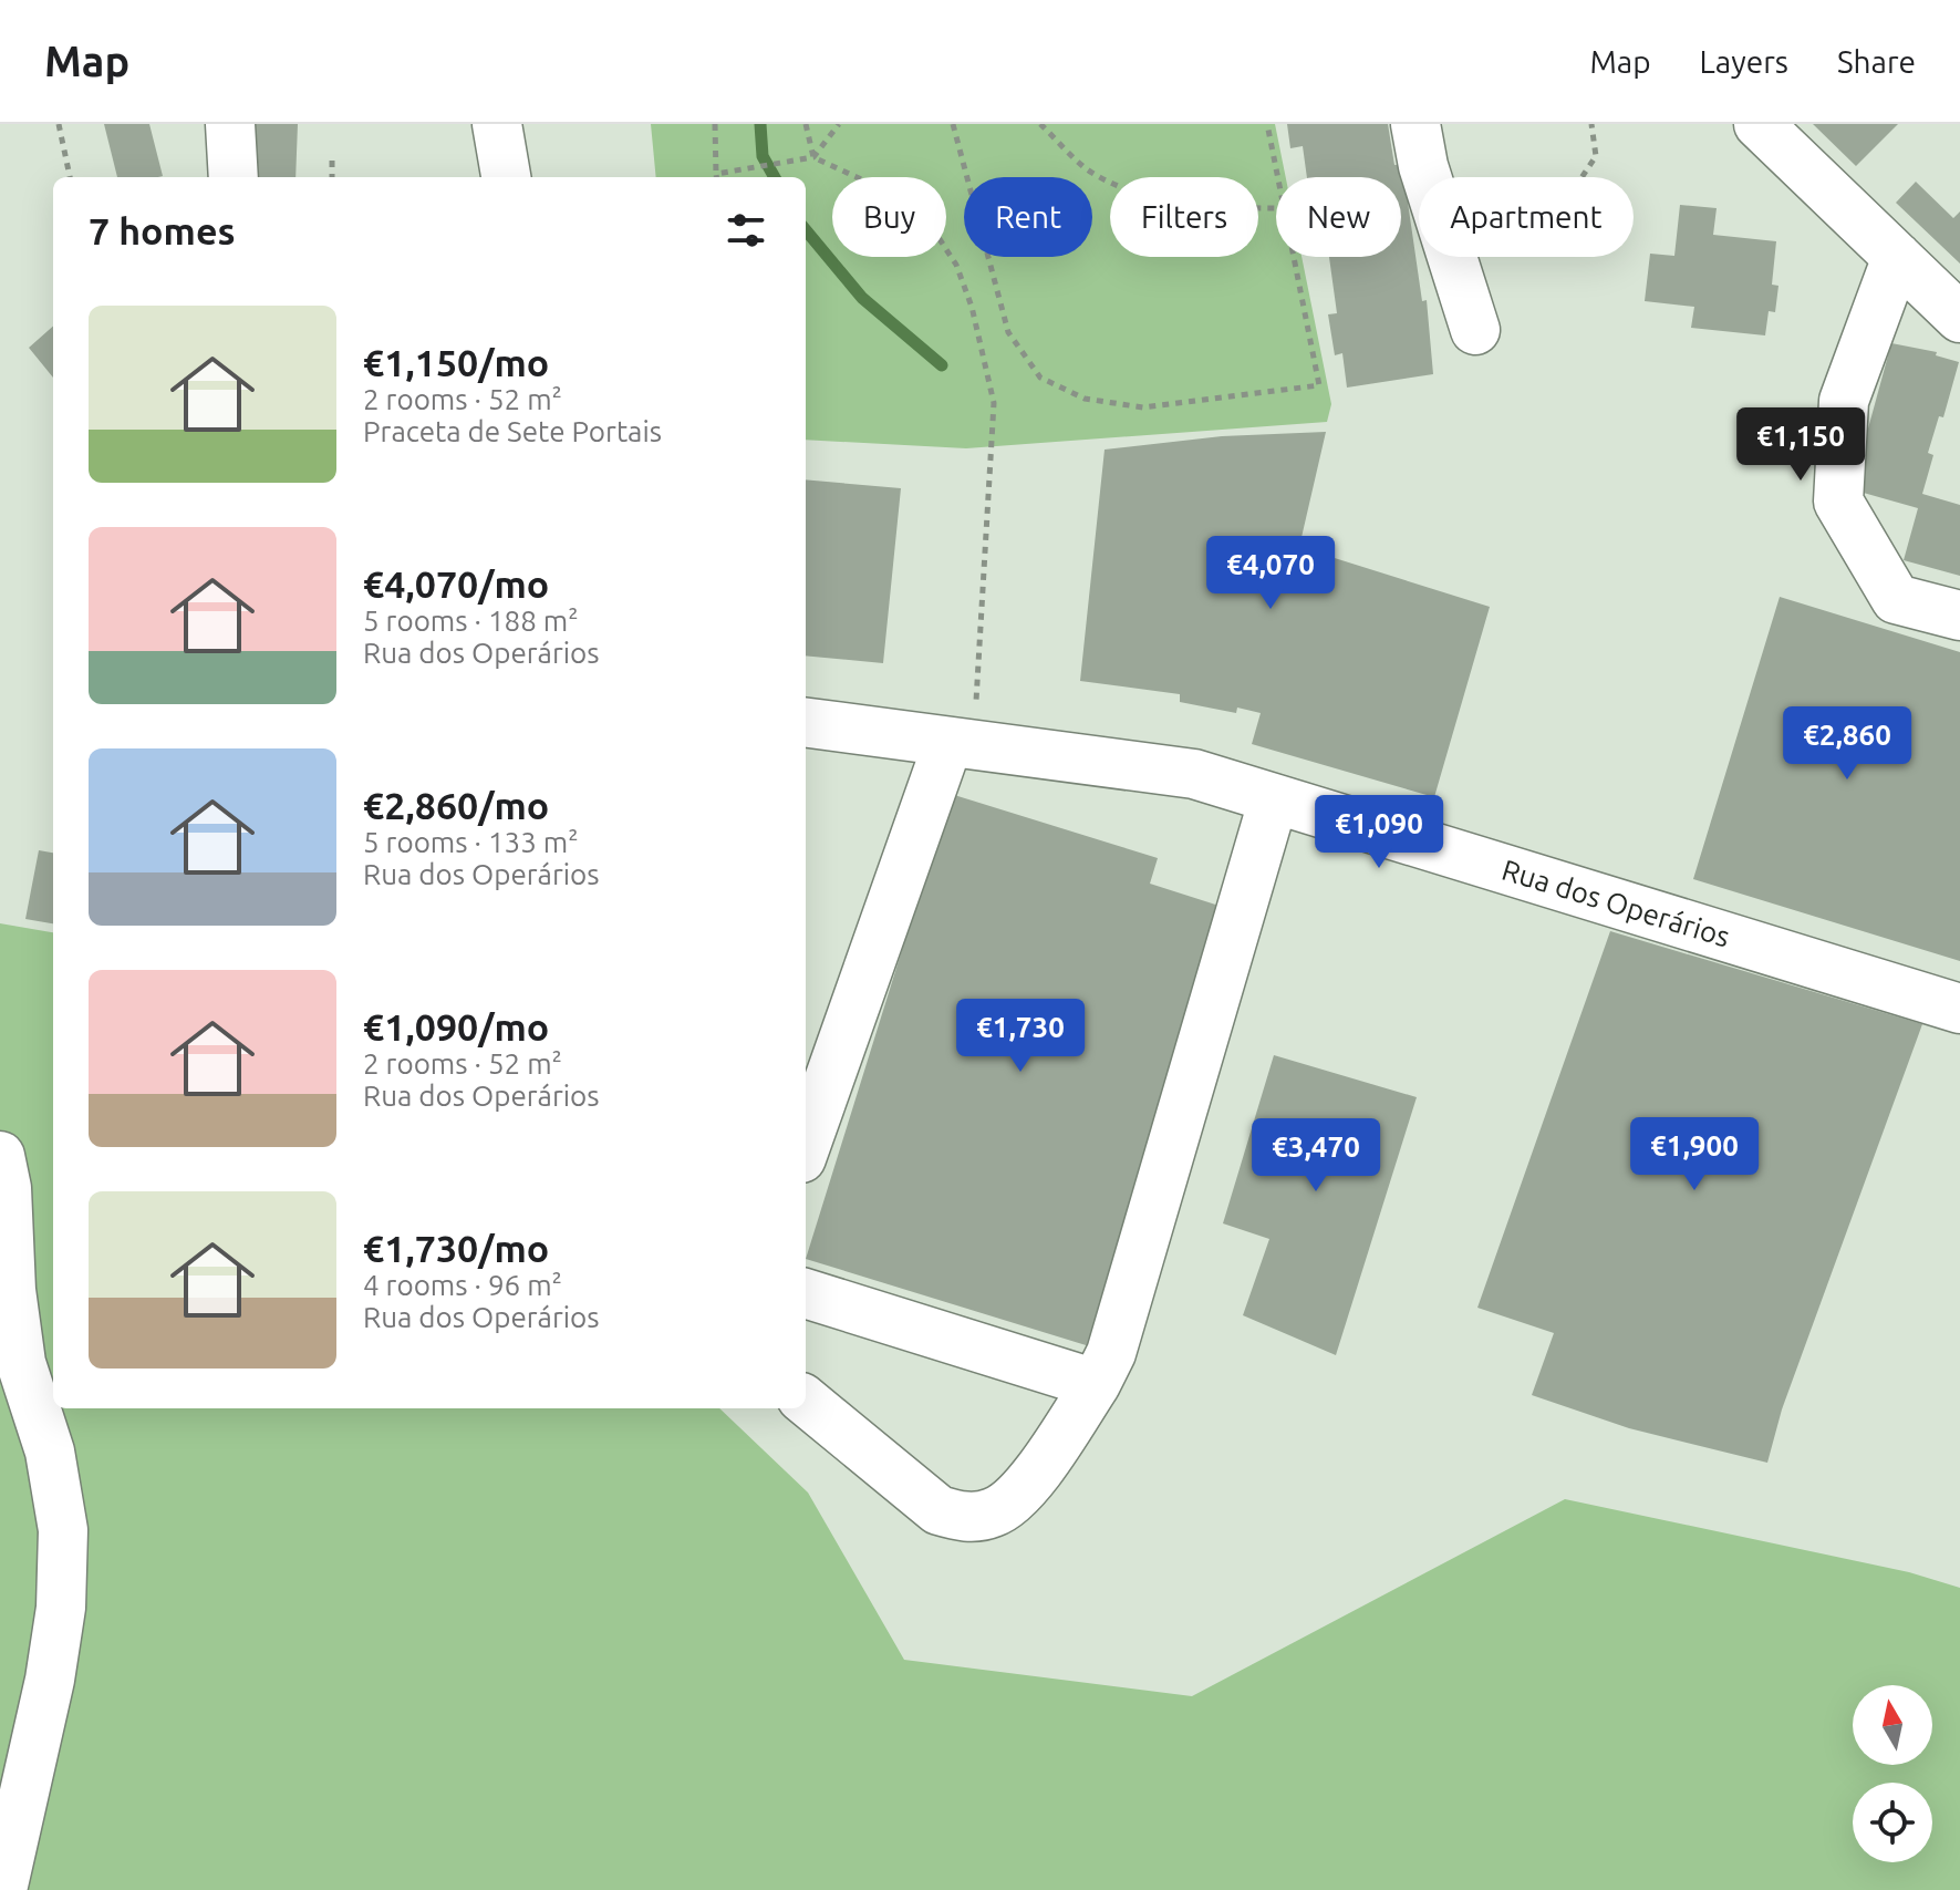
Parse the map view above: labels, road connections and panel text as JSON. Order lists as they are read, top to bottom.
{
  "streets": {
    "street": ["Rua dos Operários"]
  },
  "north": "top",
  "page": {
    "header": "Map",
    "nav": ["Map", "Layers", "Share"],
    "chip": [
      "Buy",
      "Rent",
      "Filters",
      "New",
      "Apartment"
    ],
    "heading": "7 homes",
    "list": [
      {
        "name": "€1,150/mo",
        "note": "2 rooms · 52 m² · Praceta de Sete Portais"
      },
      {
        "name": "€4,070/mo",
        "note": "5 rooms · 188 m² · Rua dos Operários"
      },
      {
        "name": "€2,860/mo",
        "note": "5 rooms · 133 m² · Rua dos Operários"
      },
      {
        "name": "€1,090/mo",
        "note": "2 rooms · 52 m² · Rua dos Operários"
      },
      {
        "name": "€1,730/mo",
        "note": "4 rooms · 96 m² · Rua dos Operários"
      }
    ],
    "price": [
      "€1,150",
      "€4,070",
      "€2,860",
      "€1,090",
      "€1,730",
      "€1,900",
      "€3,470"
    ]
  }
}
